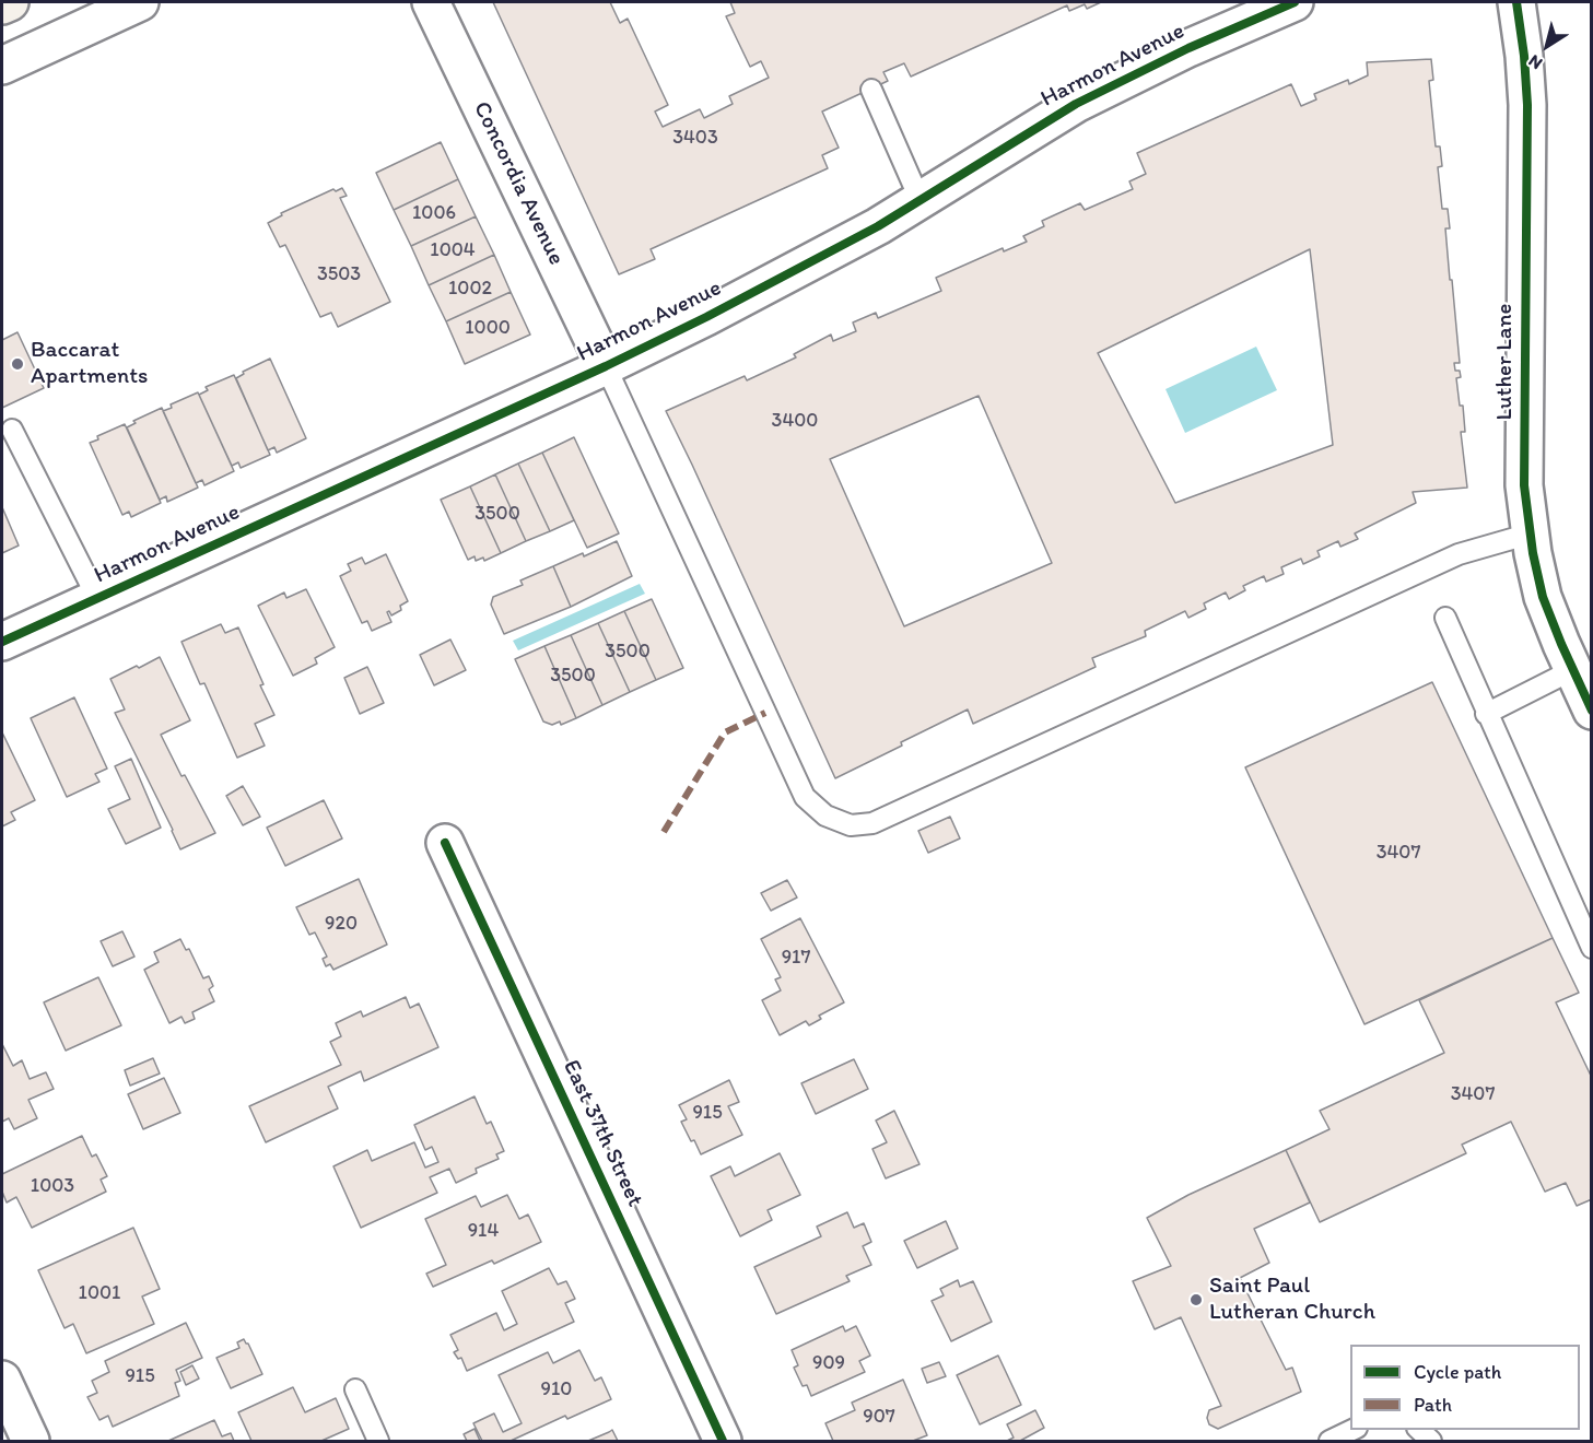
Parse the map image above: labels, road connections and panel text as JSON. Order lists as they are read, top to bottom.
{
  "streets": {
    "street": [
      "Harmon Avenue",
      "Concordia Avenue",
      "Luther Lane",
      "East 37th Street"
    ]
  },
  "crossings": [
    ["Harmon Avenue", "Concordia Avenue"]
  ],
  "places": ["Baccarat Apartments", "Saint Paul Lutheran Church"],
  "house_numbers": [
    "3403",
    "1006",
    "1004",
    "3503",
    "1002",
    "1000",
    "3400",
    "3500",
    "3500",
    "3500",
    "3407",
    "920",
    "917",
    "3407",
    "915",
    "1003",
    "914",
    "1001",
    "909",
    "915",
    "910",
    "907"
  ],
  "legend": ["Cycle path", "Path"],
  "north": "bottom left"
}
